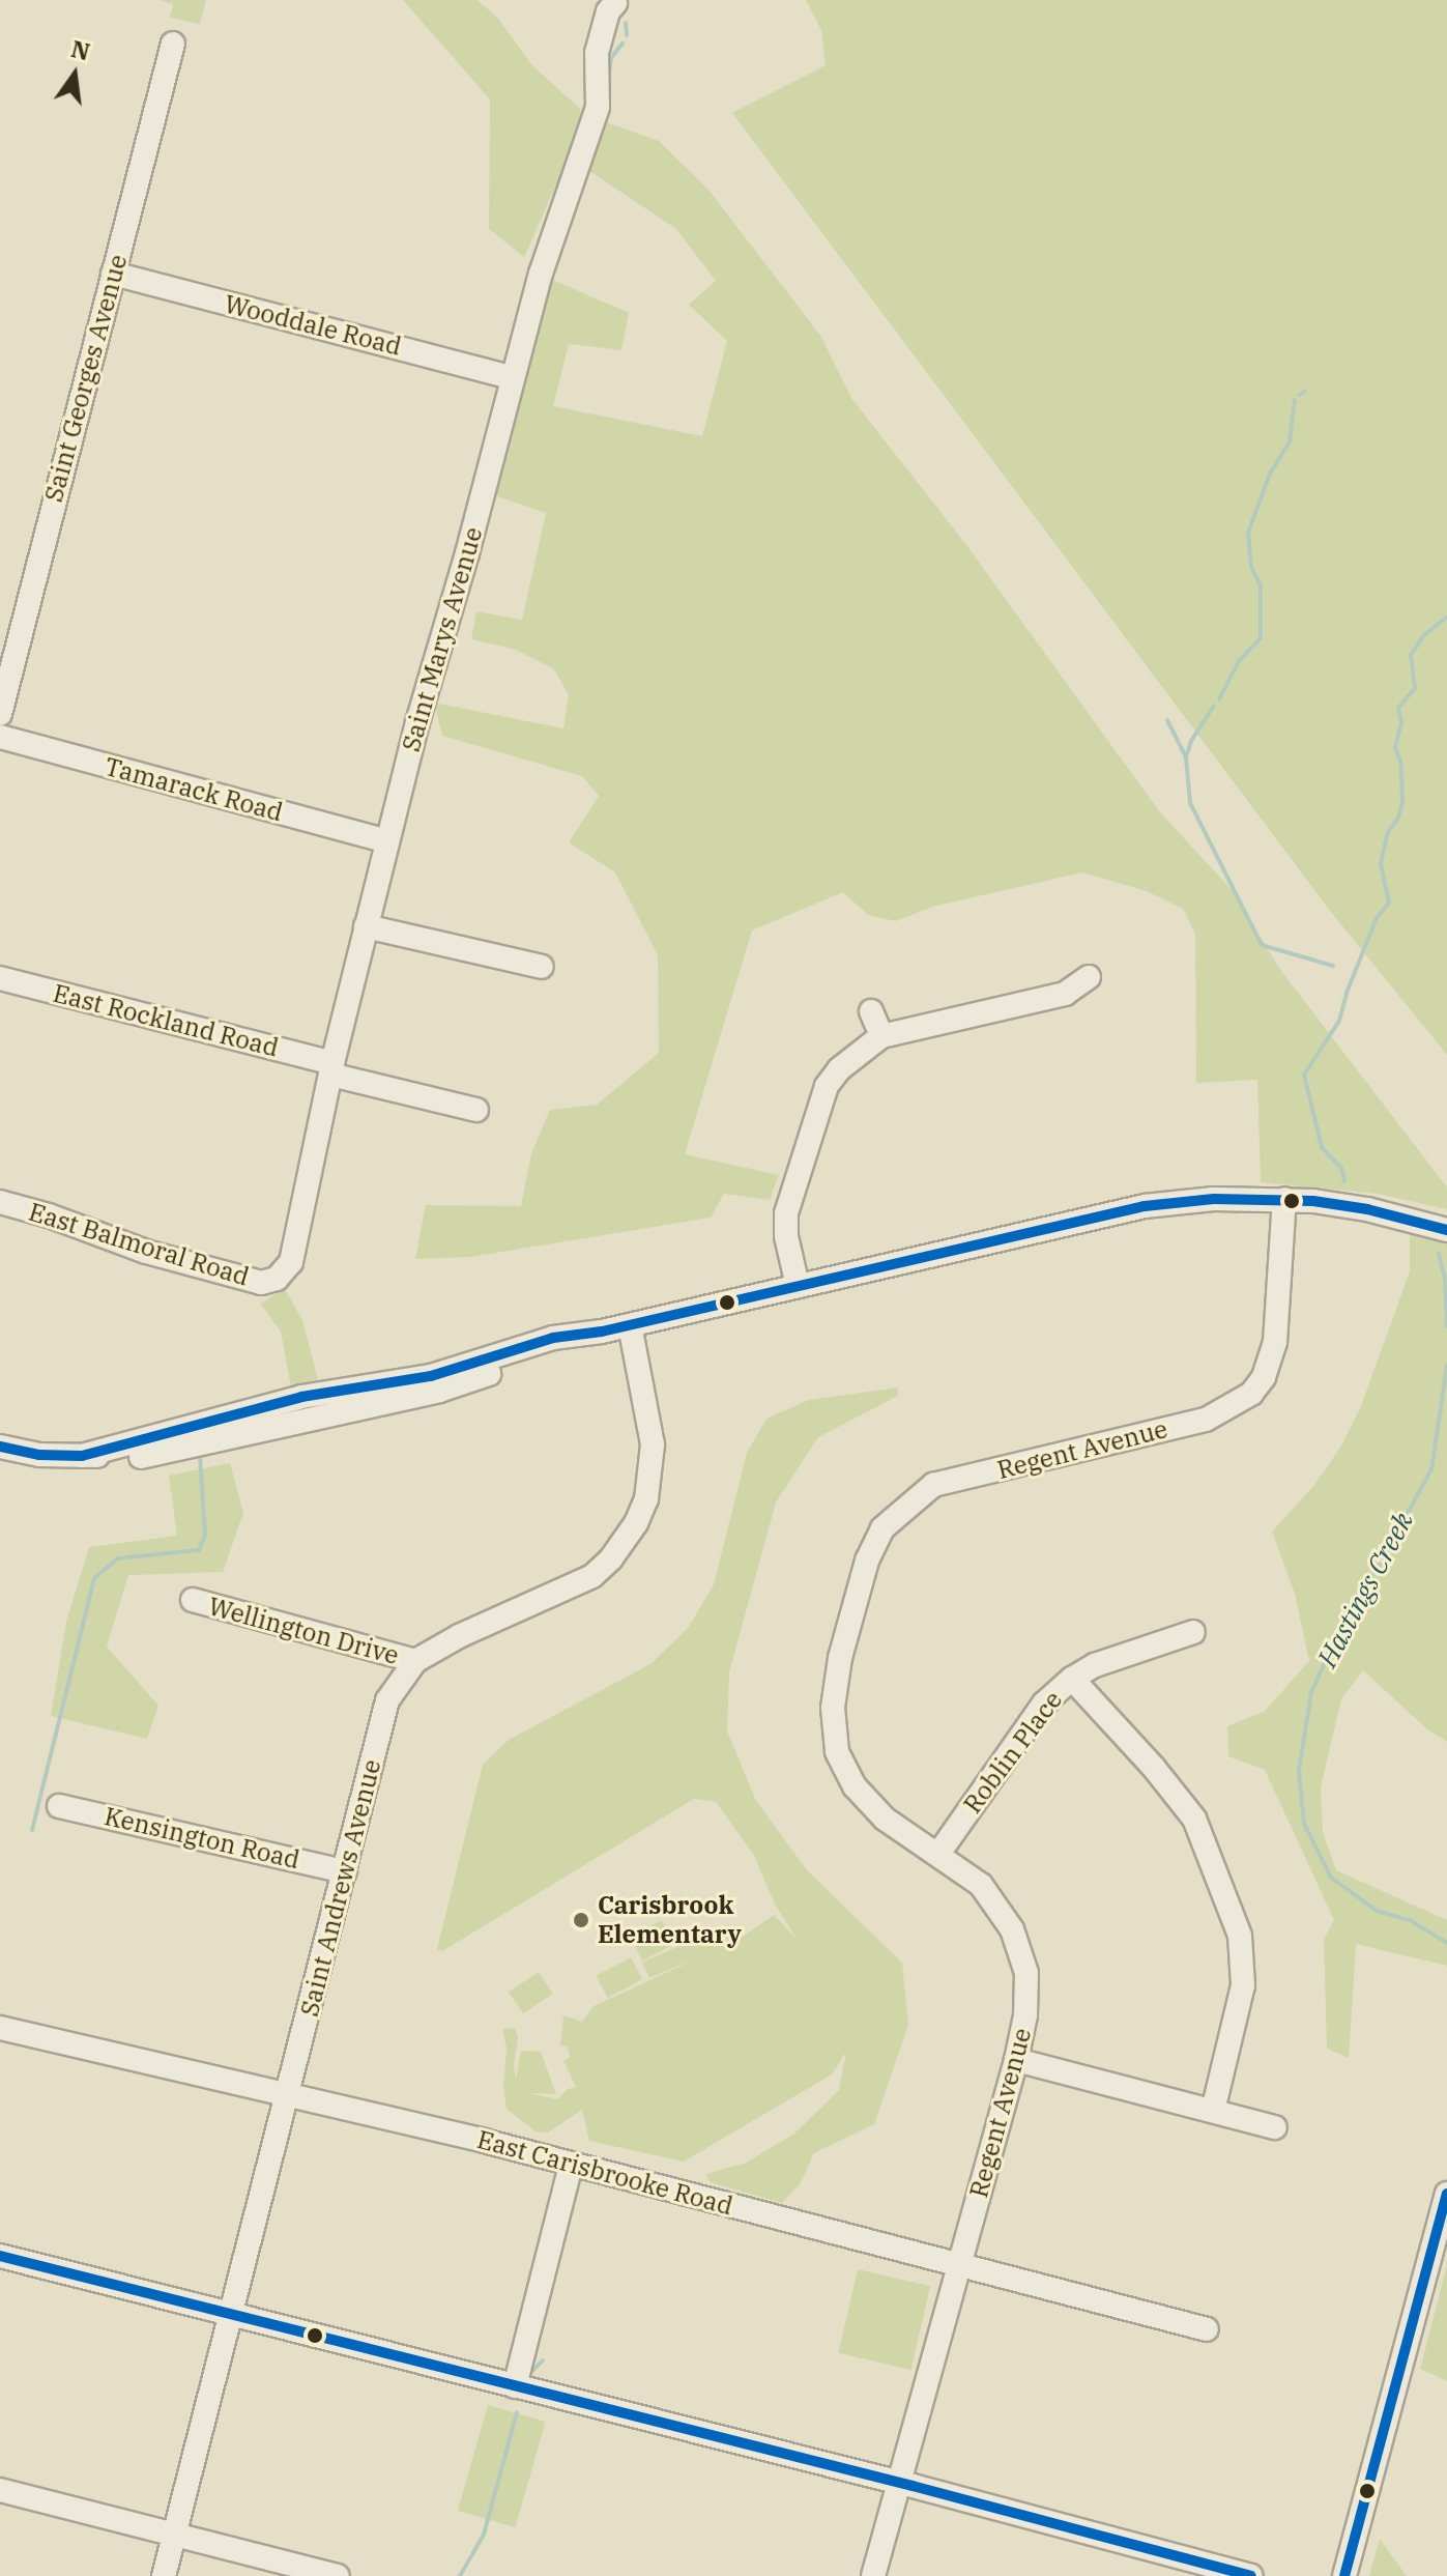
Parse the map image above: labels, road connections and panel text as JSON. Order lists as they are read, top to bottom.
{
  "streets": {
    "street": [
      "Wooddale Road",
      "Saint Georges Avenue",
      "Saint Marys Avenue",
      "Tamarack Road",
      "East Rockland Road",
      "East Balmoral Road",
      "Regent Avenue",
      "Wellington Drive",
      "Roblin Place",
      "Kensington Road",
      "Saint Andrews Avenue",
      "East Carisbrooke Road"
    ]
  },
  "crossings": [
    ["Wooddale Road", "Saint Georges Avenue"],
    ["Wooddale Road", "Saint Marys Avenue"],
    ["Saint Marys Avenue", "Tamarack Road"],
    ["Saint Marys Avenue", "East Rockland Road"],
    ["Saint Marys Avenue", "East Balmoral Road"],
    ["Regent Avenue", "Roblin Place"],
    ["Regent Avenue", "East Carisbrooke Road"],
    ["Wellington Drive", "Saint Andrews Avenue"],
    ["Kensington Road", "Saint Andrews Avenue"],
    ["Saint Andrews Avenue", "East Carisbrooke Road"]
  ],
  "water": ["Hastings Creek"],
  "places": ["Carisbrook Elementary"],
  "north": "top"
}
